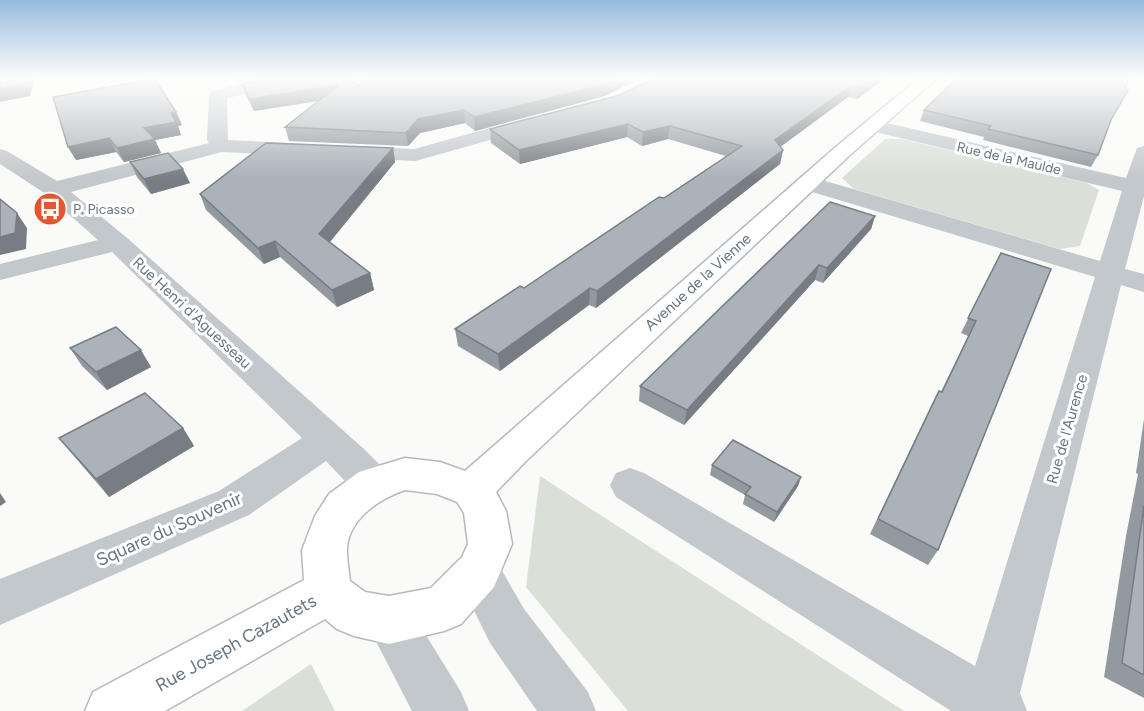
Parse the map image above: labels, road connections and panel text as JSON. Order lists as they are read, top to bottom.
{
  "streets": {
    "street": [
      "Rue de la Maulde",
      "Avenue de la Vienne",
      "Rue Henri d'Aguesseau",
      "Rue de l'Aurence",
      "Square du Souvenir",
      "Rue Joseph Cazautets"
    ]
  },
  "crossings": [
    ["Rue de la Maulde", "Avenue de la Vienne"],
    ["Rue de la Maulde", "Rue de l'Aurence"],
    ["Avenue de la Vienne", "Rue Henri d'Aguesseau"],
    ["Avenue de la Vienne", "Rue Joseph Cazautets"],
    ["Rue Henri d'Aguesseau", "Square du Souvenir"],
    ["Rue Henri d'Aguesseau", "Rue Joseph Cazautets"]
  ],
  "places": {
    "bus stop": ["P. Picasso"]
  }
}
